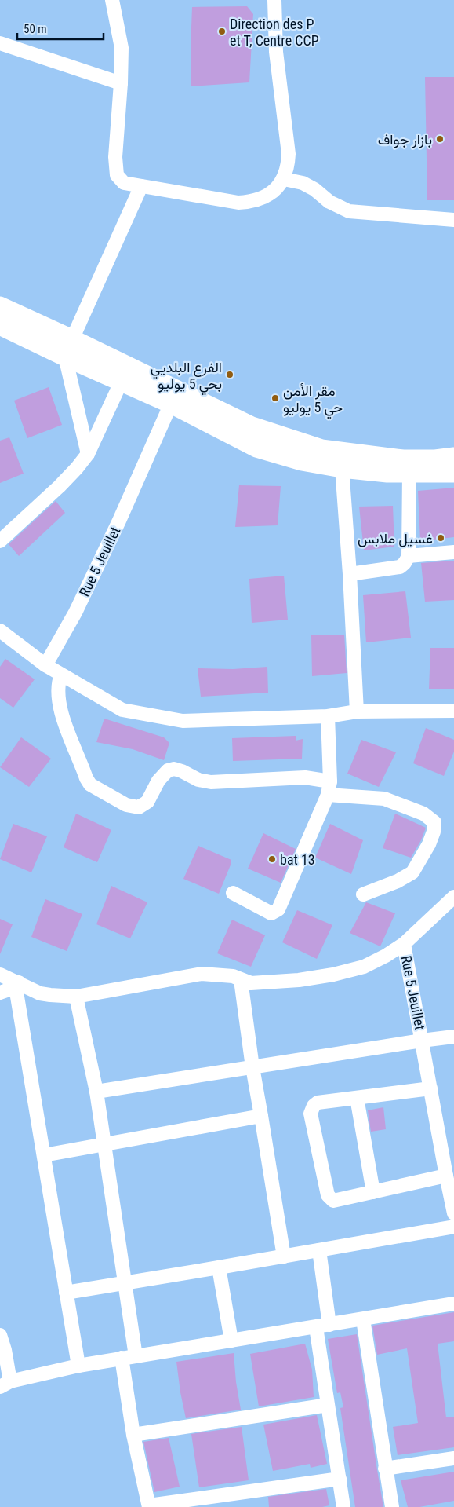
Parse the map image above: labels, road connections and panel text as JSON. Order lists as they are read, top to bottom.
{
  "streets": {
    "street": ["Rue 5 Jeuillet"]
  },
  "places": [
    "Direction des P et T, Centre CCP",
    "بازار جواف",
    "الفرع البلديي بحي 5 يوليو",
    "مقر الأمن حي 5 يوليو",
    "غسيل ملابس",
    "bat 13"
  ],
  "scale_bar": "50 m"
}
